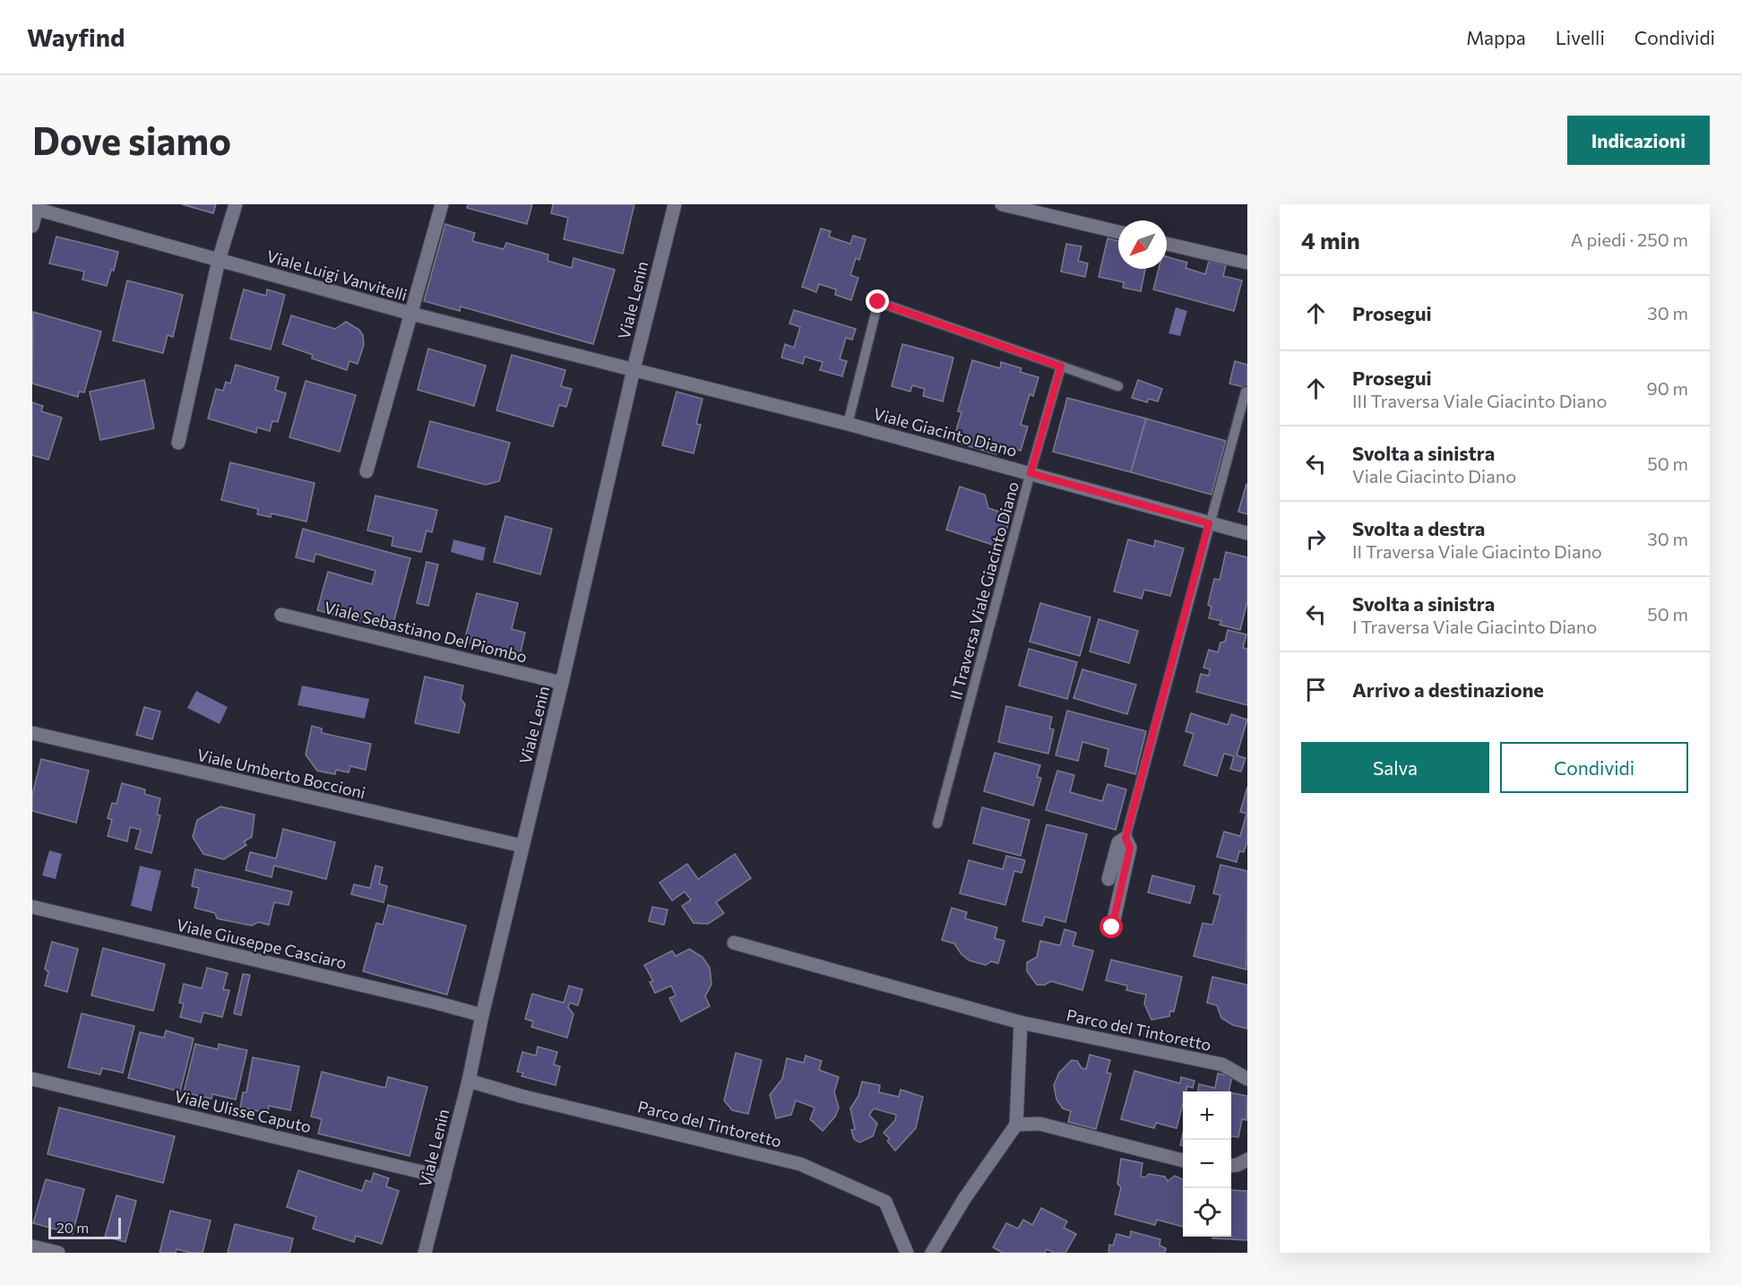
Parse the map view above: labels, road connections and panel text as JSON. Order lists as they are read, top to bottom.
{
  "streets": {
    "street": [
      "Viale Luigi Vanvitelli",
      "Viale Lenin",
      "Viale Giacinto Diano",
      "Viale Sebastiano Del Piombo",
      "Viale Umberto Boccioni",
      "Viale Giuseppe Casciaro",
      "Parco del Tintoretto",
      "Viale Ulisse Caputo"
    ],
    "lane": ["II Traversa Viale Giacinto Diano"]
  },
  "crossings": [
    ["Viale Luigi Vanvitelli", "Viale Lenin"],
    ["Viale Luigi Vanvitelli", "Viale Giacinto Diano"],
    ["Viale Lenin", "Viale Giacinto Diano"],
    ["Viale Lenin", "Viale Sebastiano Del Piombo"],
    ["Viale Lenin", "Viale Umberto Boccioni"],
    ["Viale Lenin", "Viale Giuseppe Casciaro"],
    ["Viale Lenin", "Parco del Tintoretto"],
    ["Viale Lenin", "Viale Ulisse Caputo"],
    ["Viale Giacinto Diano", "II Traversa Viale Giacinto Diano"]
  ],
  "scale_bar": "20 m",
  "north": "bottom left",
  "page": {
    "header": "Wayfind",
    "nav": ["Mappa", "Livelli", "Condividi"],
    "buttons": [
      "Indicazioni",
      ["Salva", "Condividi"]
    ],
    "title": "Dove siamo",
    "heading": ["4 min", "A piedi · 250 m"],
    "list": [
      ["Prosegui", "30 m"],
      ["Prosegui", "III Traversa Viale Giacinto Diano", "90 m"],
      ["Svolta a sinistra", "Viale Giacinto Diano", "50 m"],
      ["Svolta a destra", "II Traversa Viale Giacinto Diano", "30 m"],
      ["Svolta a sinistra", "I Traversa Viale Giacinto Diano", "50 m"],
      "Arrivo a destinazione"
    ],
    "map_buttons": ["+", "−"],
    "scale": "20 m"
  }
}
